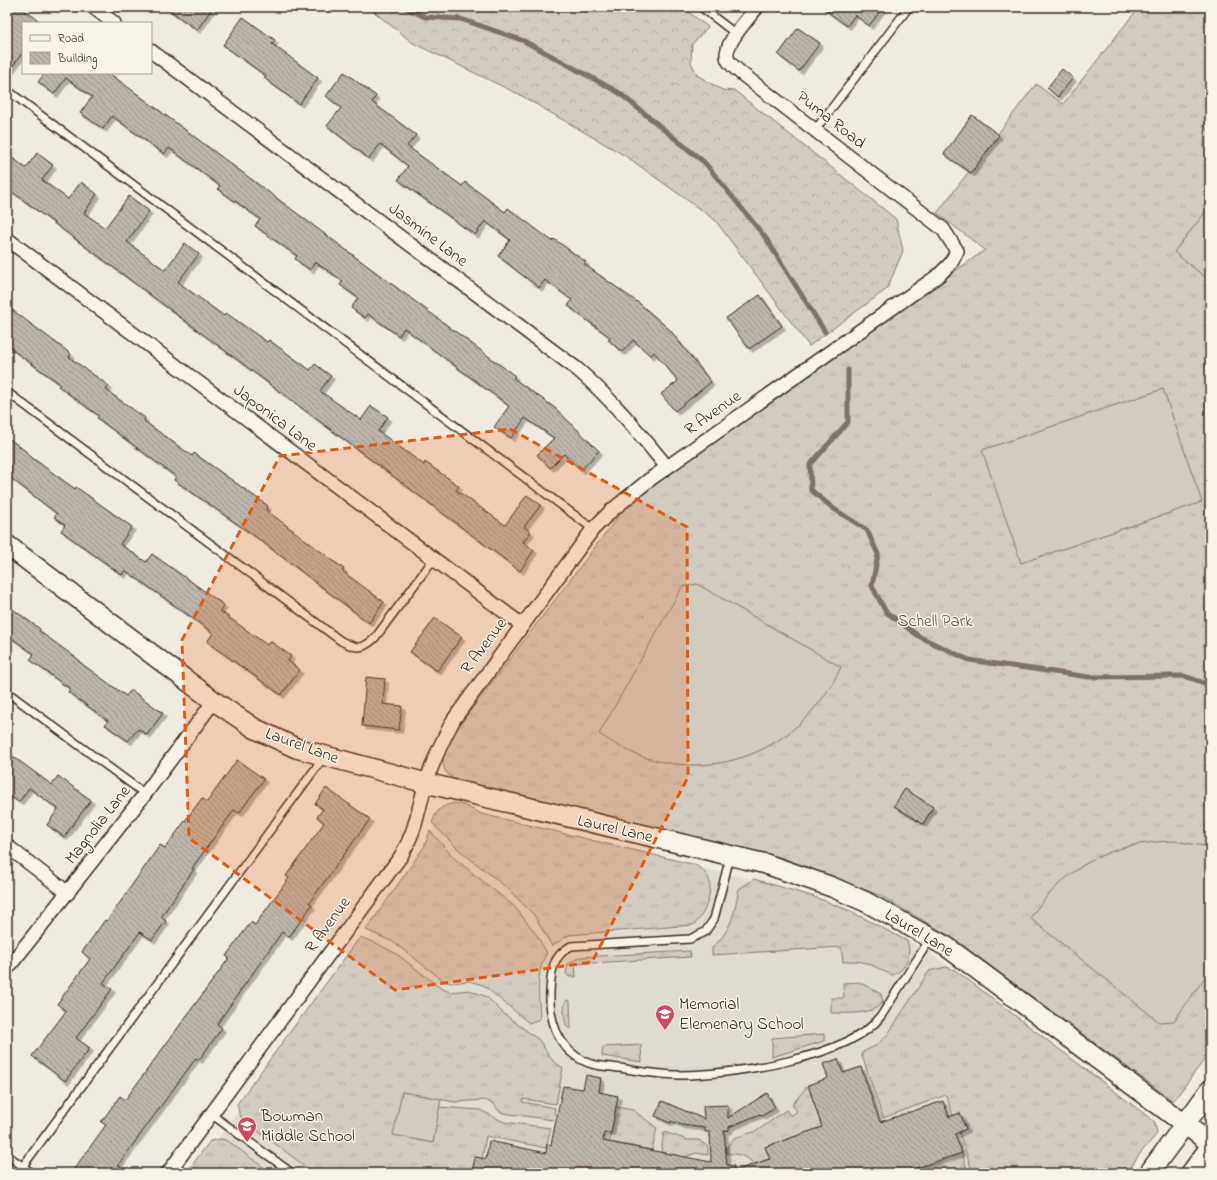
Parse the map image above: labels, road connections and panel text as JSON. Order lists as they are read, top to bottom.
{
  "streets": {
    "street": [
      "Puma Road",
      "Jasmine Lane",
      "R Avenue",
      "Japonica Lane",
      "Laurel Lane",
      "Magnolia Lane"
    ]
  },
  "crossings": [
    ["Puma Road", "R Avenue"],
    ["Jasmine Lane", "R Avenue"],
    ["R Avenue", "Japonica Lane"],
    ["R Avenue", "Laurel Lane"],
    ["Laurel Lane", "Magnolia Lane"]
  ],
  "parks": ["Schell Park"],
  "places": {
    "school or university": ["Memorial Elemenary School", "Bowman Middle School"]
  },
  "legend": ["Road", "Building"]
}
